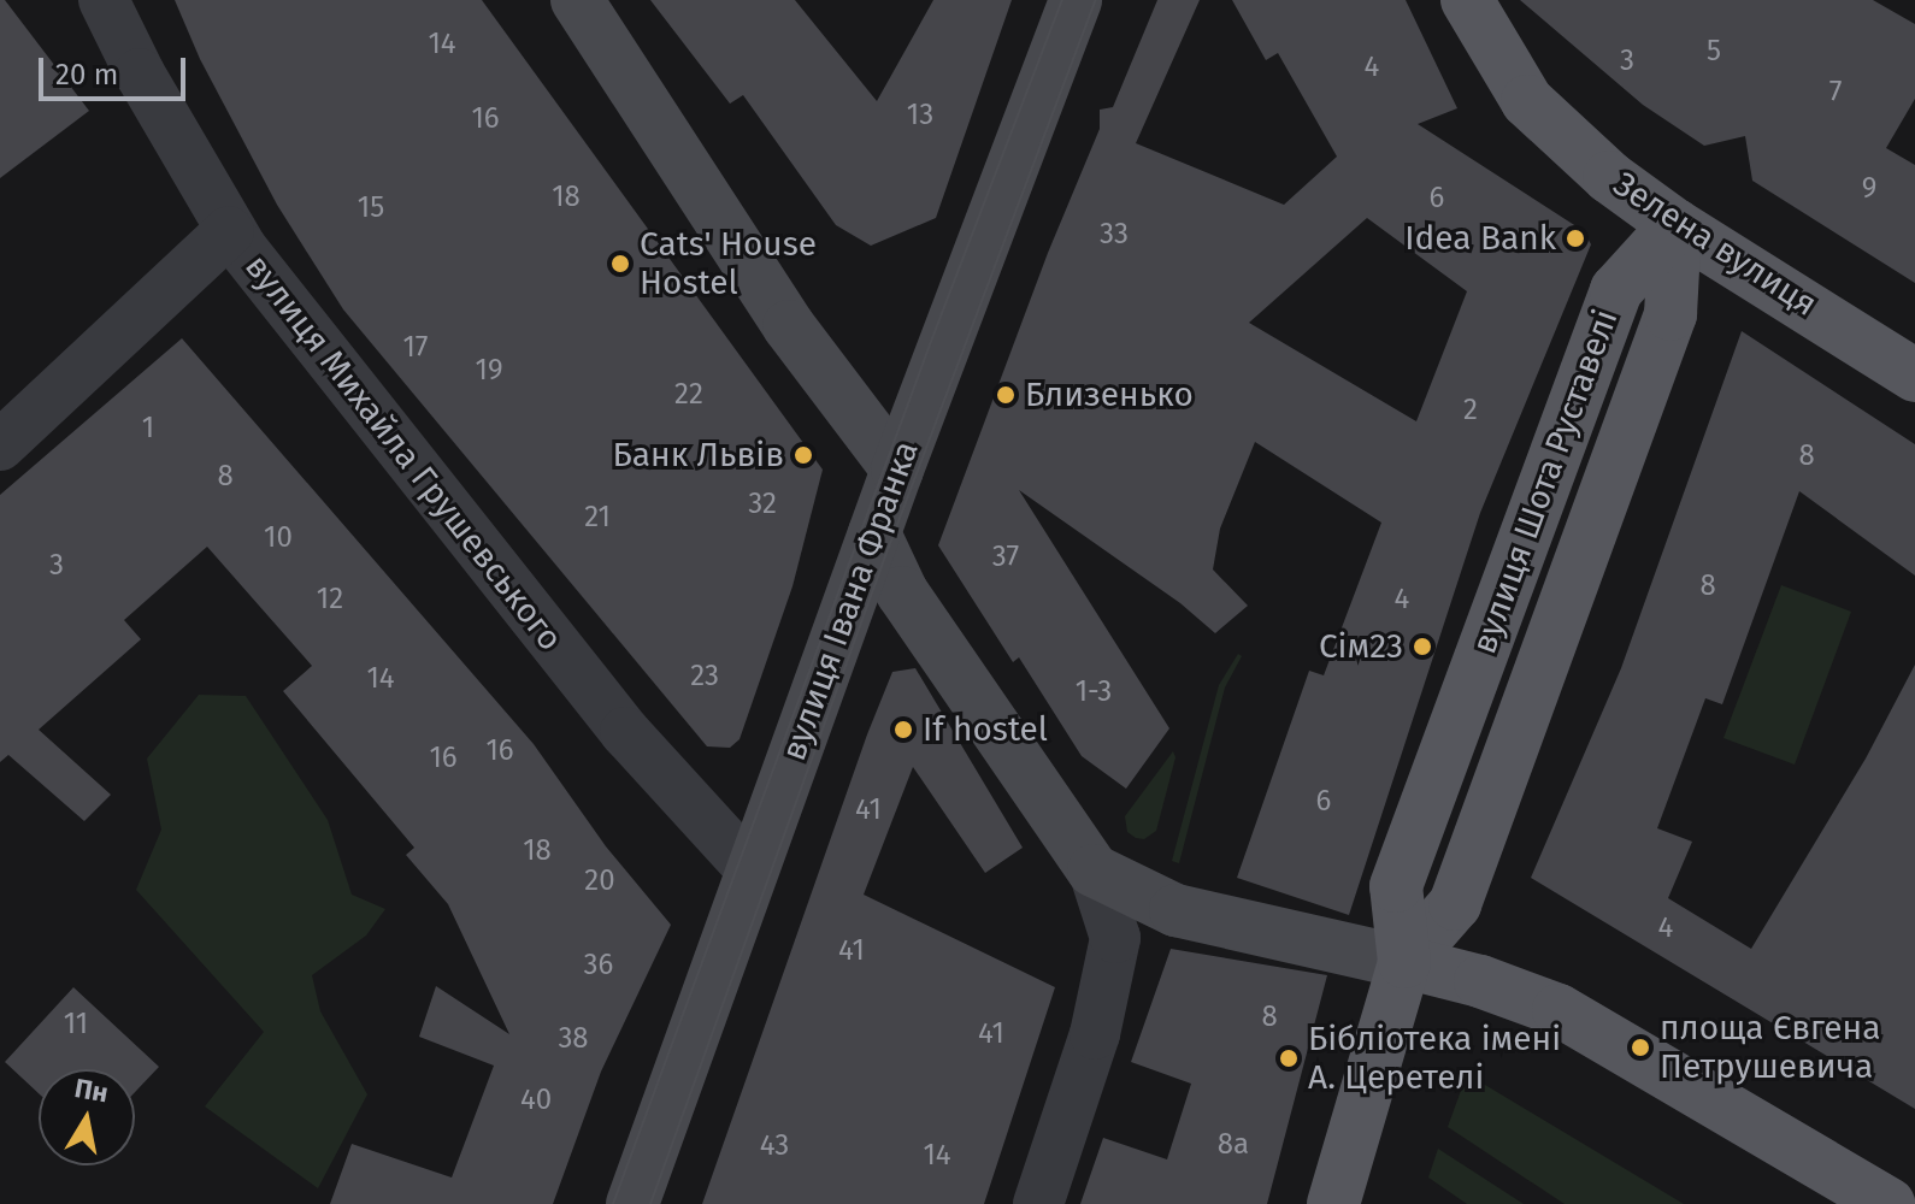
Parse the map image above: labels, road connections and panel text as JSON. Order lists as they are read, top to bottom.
{
  "streets": {
    "main road": ["Зелена вулиця", "вулиця Шота Руставелі"],
    "street": ["вулиця Михайла Грушевського", "вулиця Івана Франка"]
  },
  "crossings": [
    ["Зелена вулиця", "вулиця Шота Руставелі"],
    ["вулиця Михайла Грушевського", "вулиця Івана Франка"]
  ],
  "places": [
    "Idea Bank",
    "Cats' House Hostel",
    "Близенько",
    "Банк Львів",
    "Сім23",
    "If hostel",
    "площа Євгена Петрушевича",
    "Бібліотека імені А. Церетелі"
  ],
  "house_numbers": [
    "14",
    "5",
    "3",
    "4",
    "7",
    "13",
    "16",
    "9",
    "18",
    "6",
    "15",
    "33",
    "17",
    "19",
    "22",
    "2",
    "1",
    "8",
    "8",
    "32",
    "21",
    "10",
    "37",
    "3",
    "8",
    "12",
    "4",
    "23",
    "14",
    "1-3",
    "16",
    "16",
    "6",
    "41",
    "18",
    "20",
    "4",
    "41",
    "36",
    "8",
    "11",
    "41",
    "38",
    "40",
    "8а",
    "43",
    "14"
  ],
  "scale_bar": "20 m",
  "north": "top"
}
